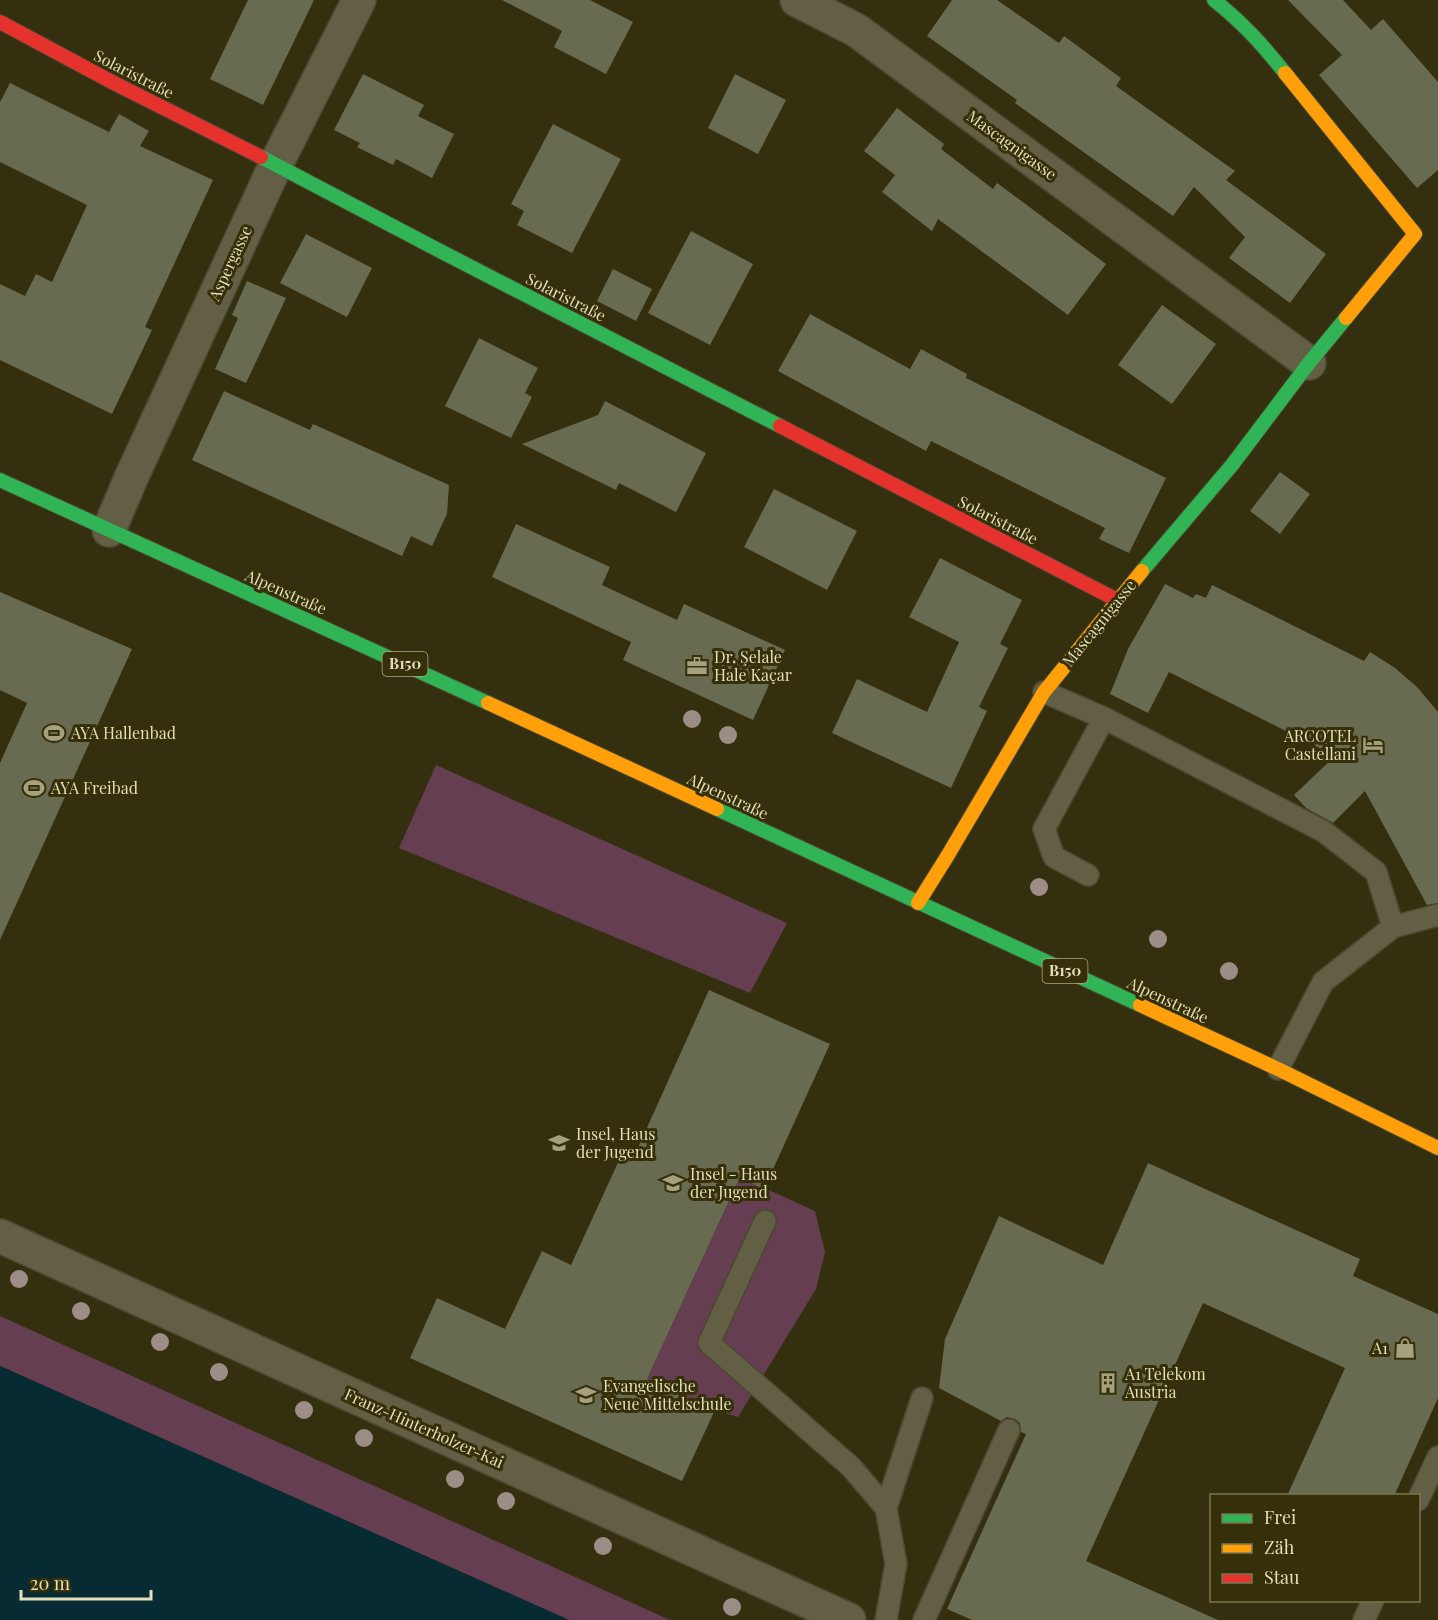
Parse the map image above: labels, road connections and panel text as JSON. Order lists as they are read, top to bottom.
{
  "streets": {
    "street": [
      "Solaristraße",
      "Mascagnigasse",
      "Aspergasse",
      "Alpenstraße",
      "B150",
      "Franz-Hinterholzer-Kai"
    ]
  },
  "crossings": [
    ["Solaristraße", "Mascagnigasse"],
    ["Solaristraße", "Aspergasse"],
    ["Mascagnigasse", "Alpenstraße"],
    ["Aspergasse", "Alpenstraße"]
  ],
  "places": {
    "office": ["Dr. Şelale Hale Kaçar"],
    "sports": ["AYA Hallenbad", "AYA Freibad"],
    "hotel": ["ARCOTEL Castellani"],
    "school or university": ["Insel, Haus der Jugend", "Insel - Haus der Jugend", "Evangelische Neue Mittelschule"],
    "shop": ["A1"],
    "building": ["A1 Telekom Austria"]
  },
  "legend": ["Frei", "Zäh", "Stau"],
  "scale_bar": "20 m"
}
